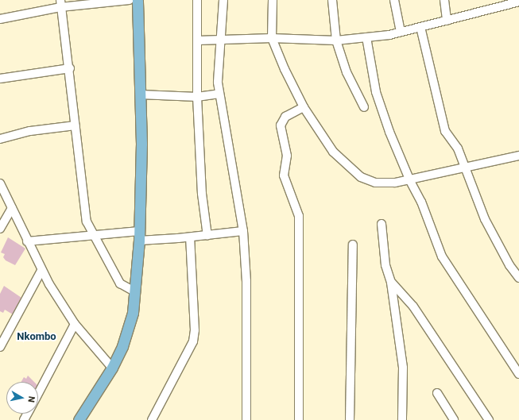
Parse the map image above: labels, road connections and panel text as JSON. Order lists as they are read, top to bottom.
{
  "districts": ["Nkombo"],
  "north": "right"
}
